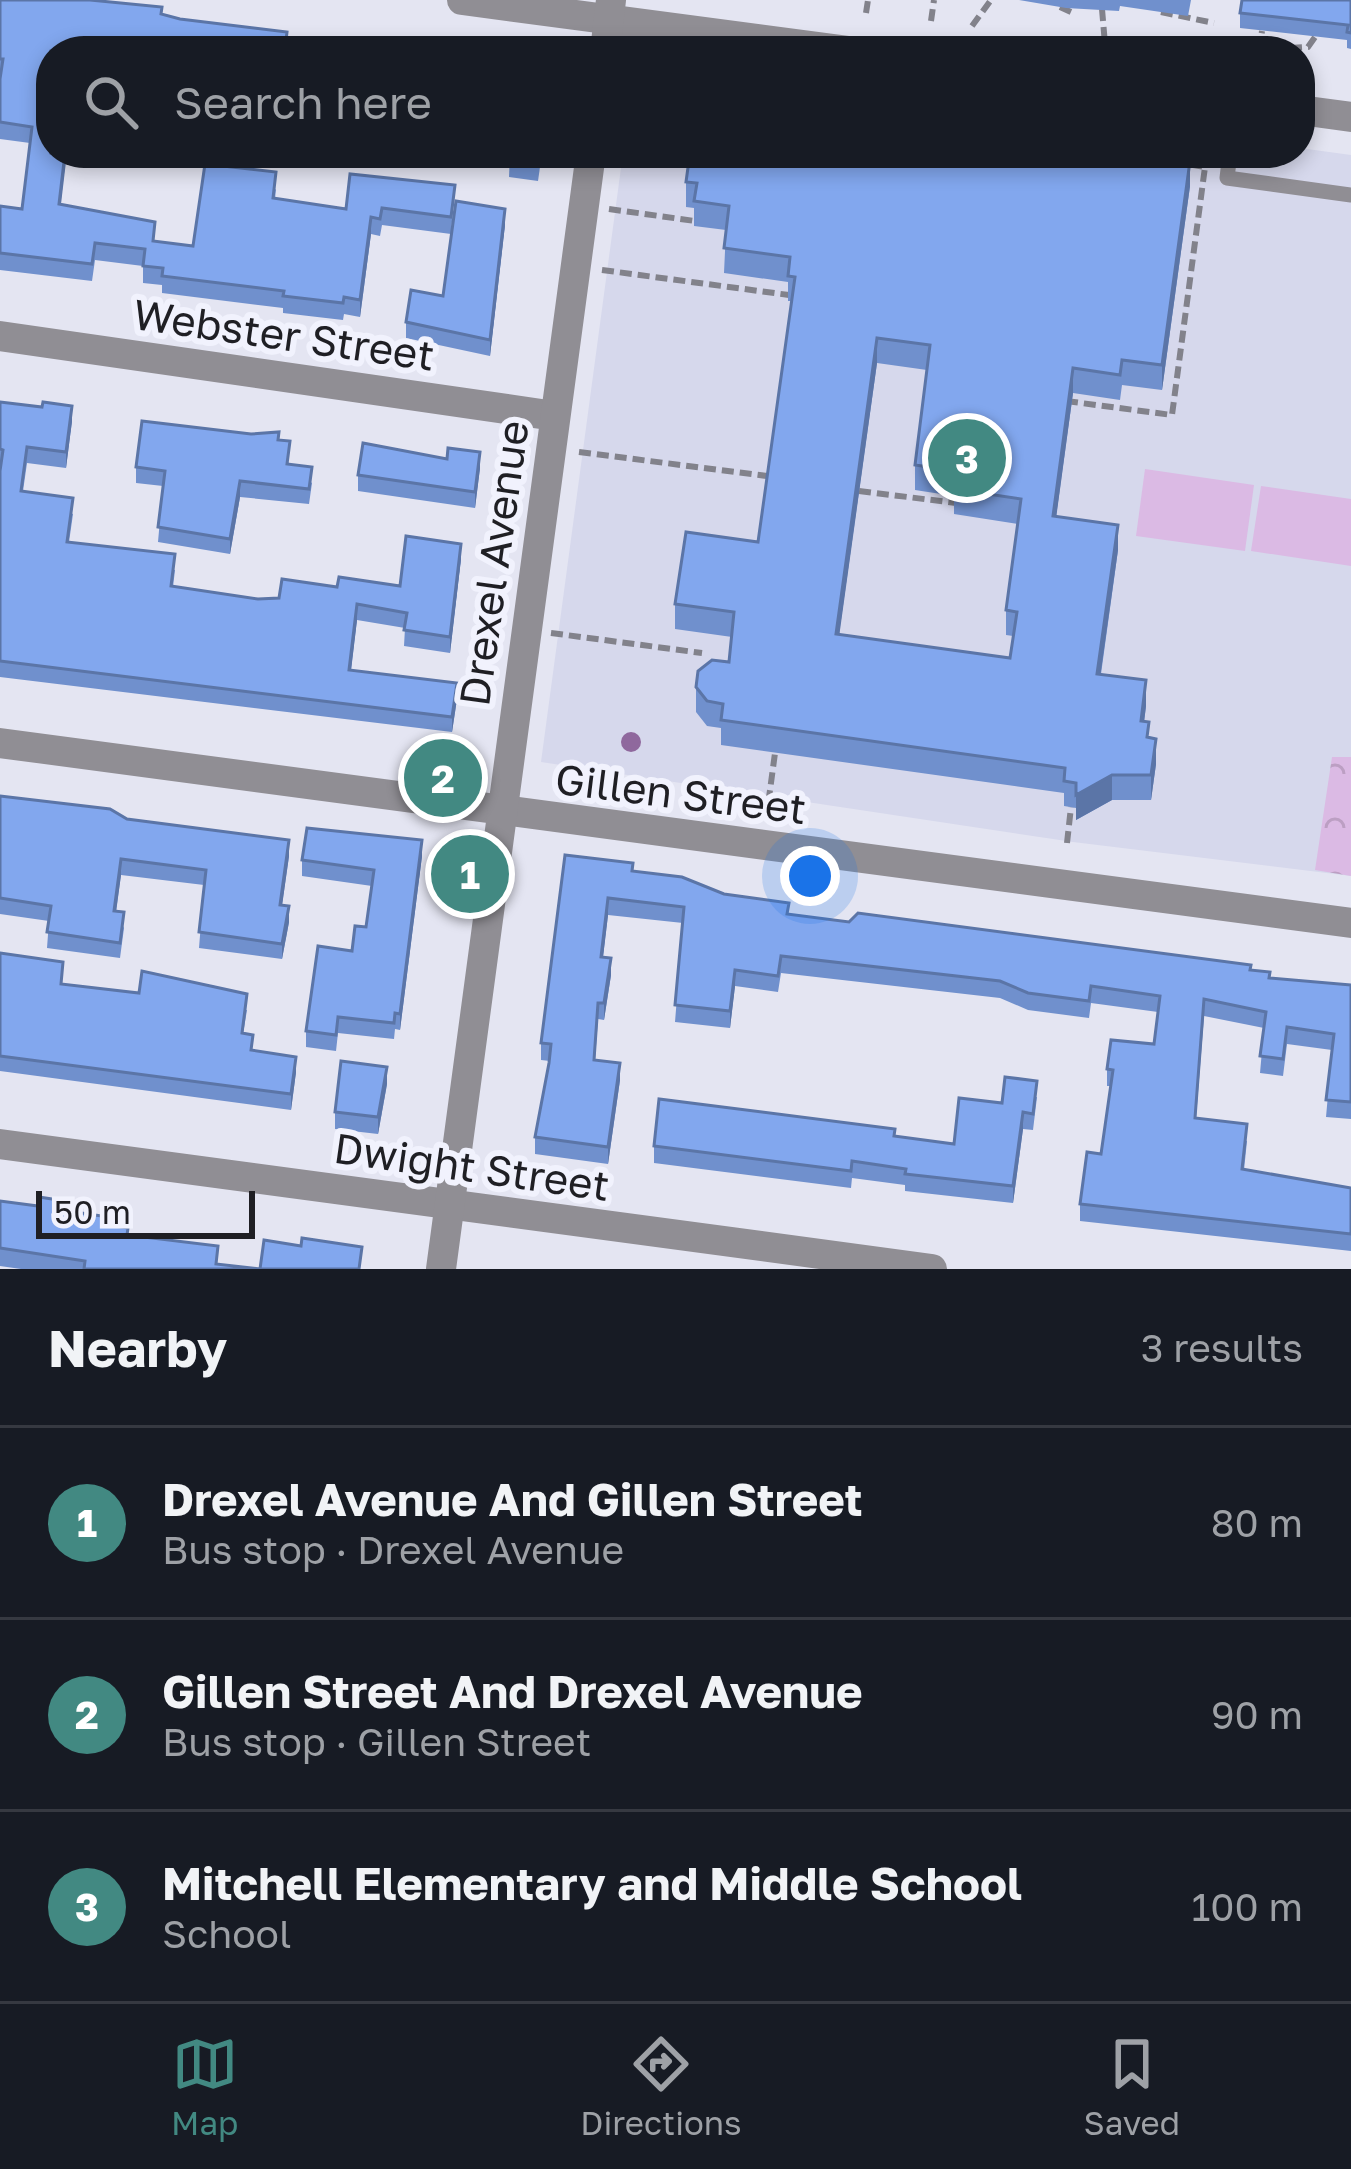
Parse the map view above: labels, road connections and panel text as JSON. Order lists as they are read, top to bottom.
{
  "streets": {
    "street": [
      "Webster Street",
      "Drexel Avenue",
      "Gillen Street",
      "Dwight Street"
    ]
  },
  "crossings": [
    ["Webster Street", "Drexel Avenue"],
    ["Drexel Avenue", "Gillen Street"],
    ["Drexel Avenue", "Dwight Street"]
  ],
  "scale_bar": "50 m",
  "page": {
    "search": "Search here",
    "pins": ["3", "2", "1"],
    "scale": "50 m",
    "heading": ["Nearby", "3 results"],
    "list": [
      {
        "mark": "1",
        "name": "Drexel Avenue And Gillen Street",
        "note": "Bus stop · Drexel Avenue",
        "value": "80 m"
      },
      {
        "mark": "2",
        "name": "Gillen Street And Drexel Avenue",
        "note": "Bus stop · Gillen Street",
        "value": "90 m"
      },
      {
        "mark": "3",
        "name": "Mitchell Elementary and Middle School",
        "note": "School",
        "value": "100 m"
      }
    ],
    "nav": ["Map", "Directions", "Saved"]
  }
}
